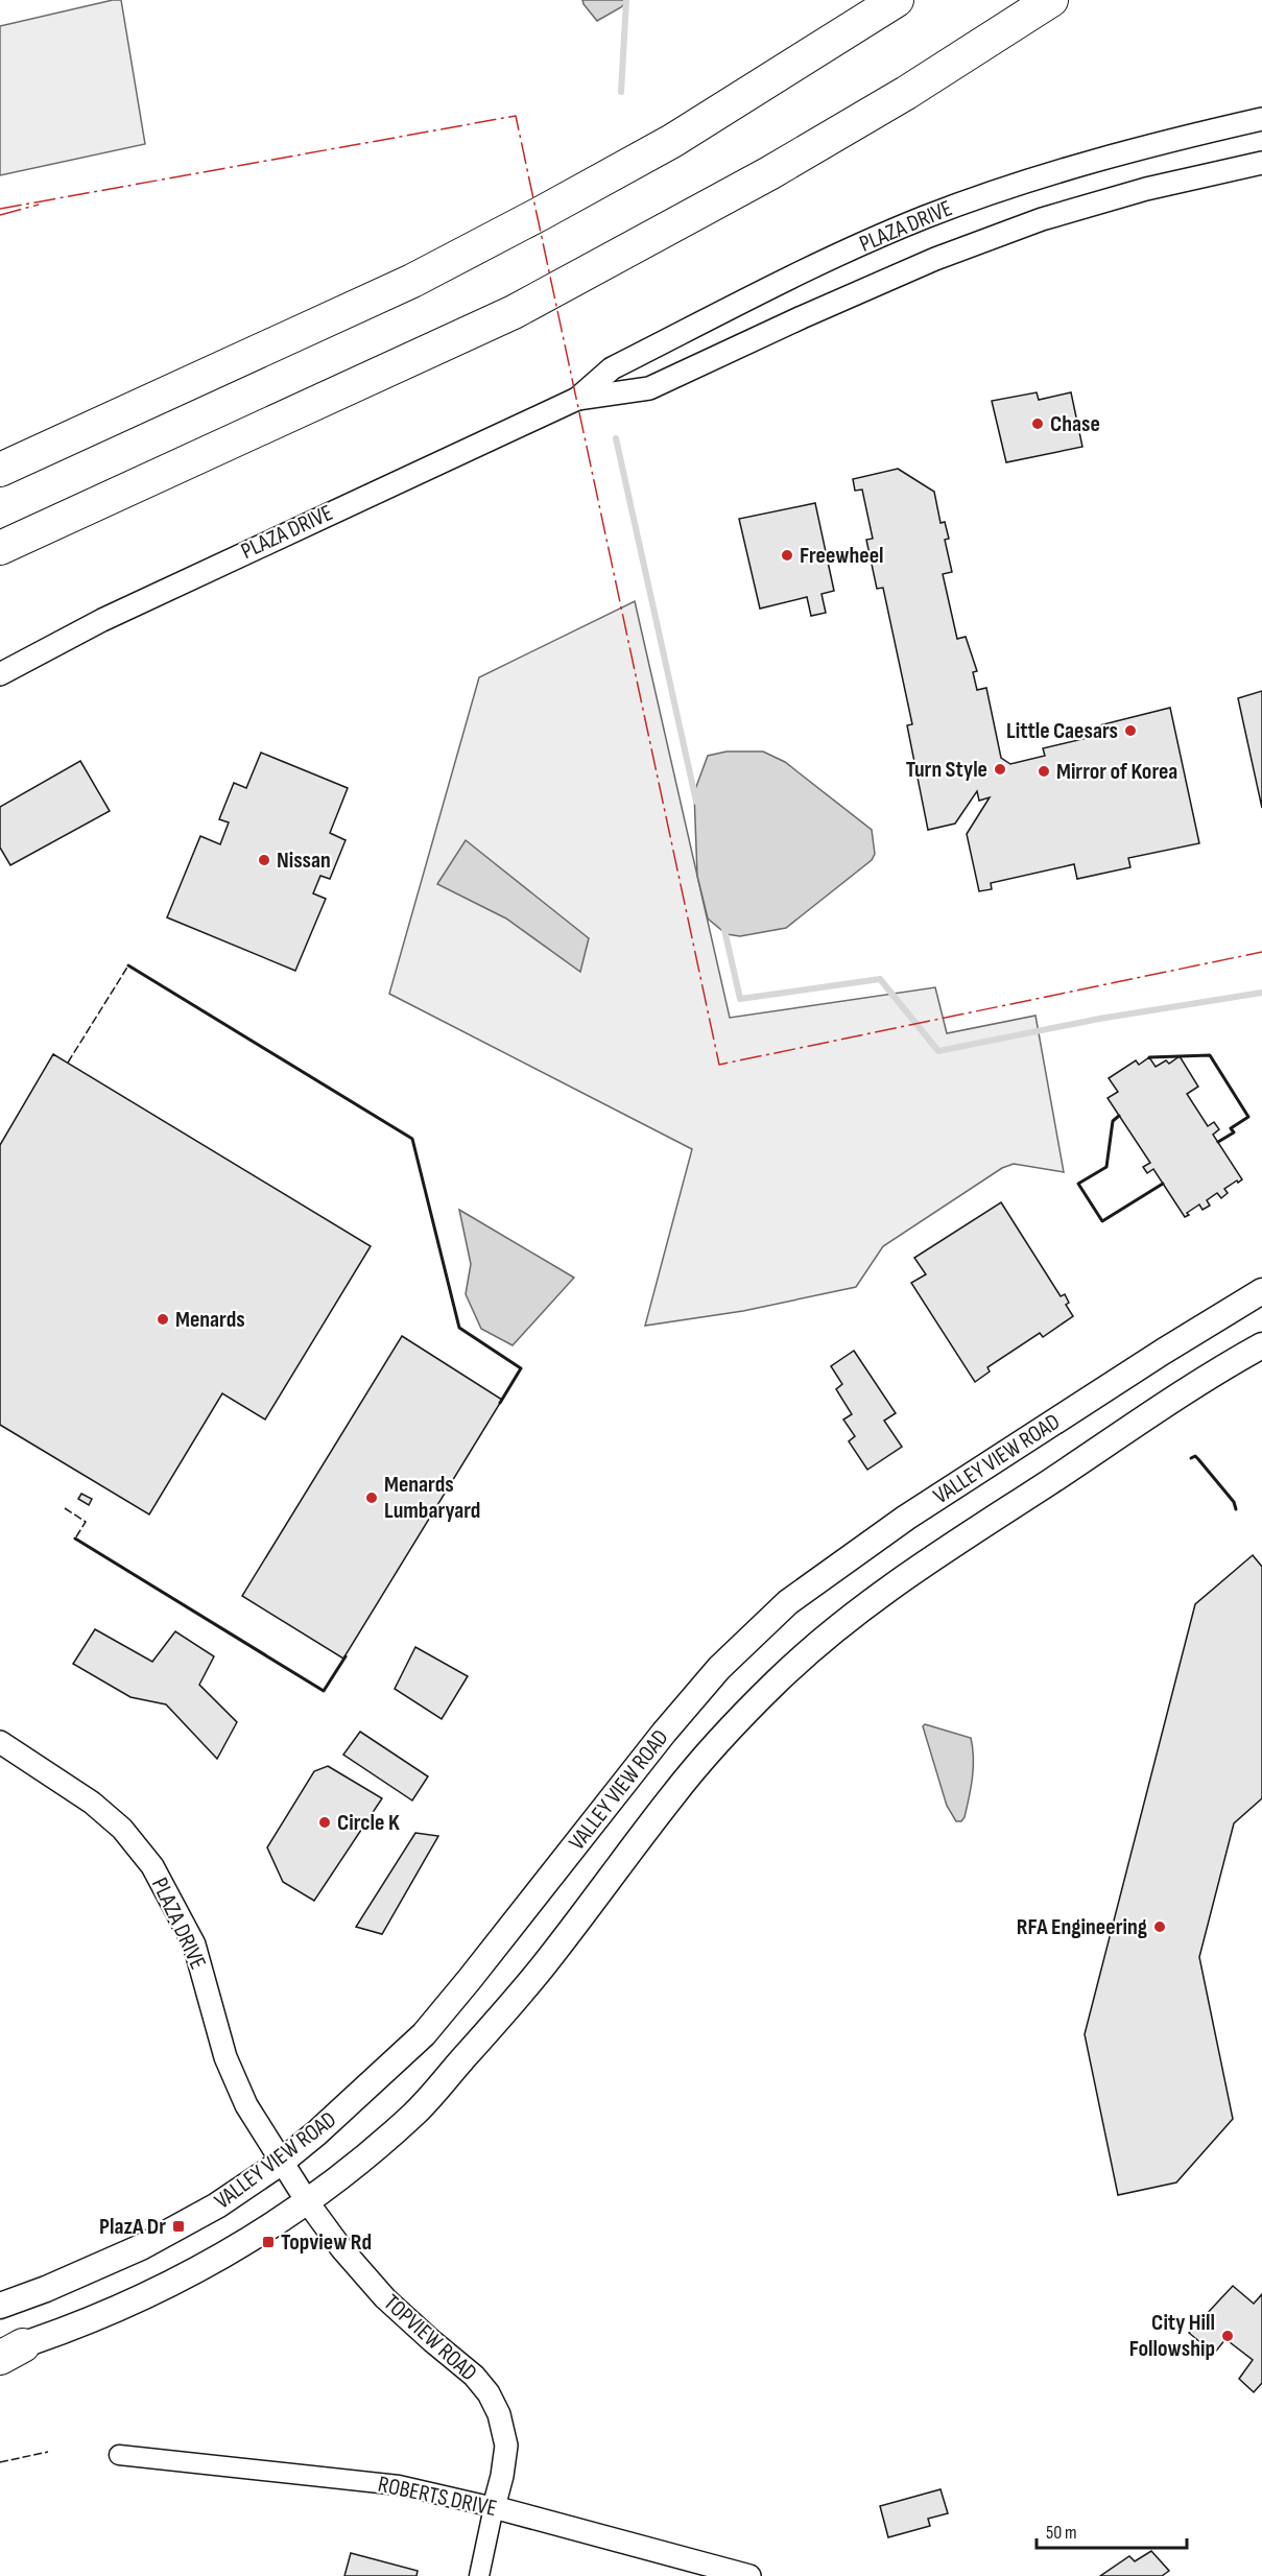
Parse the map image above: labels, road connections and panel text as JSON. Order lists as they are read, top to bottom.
{
  "streets": {
    "main road": ["VALLEY VIEW ROAD"],
    "street": ["PLAZA DRIVE", "TOPVIEW ROAD", "ROBERTS DRIVE"]
  },
  "crossings": [
    ["PLAZA DRIVE", "VALLEY VIEW ROAD"],
    ["PLAZA DRIVE", "TOPVIEW ROAD"],
    ["VALLEY VIEW ROAD", "TOPVIEW ROAD"],
    ["TOPVIEW ROAD", "ROBERTS DRIVE"]
  ],
  "places": {
    "other": [
      "Chase",
      "Freewheel",
      "Little Caesars",
      "Turn Style",
      "Mirror of Korea",
      "Nissan",
      "Menards",
      "Menards Lumbaryard",
      "Circle K",
      "RFA Engineering",
      "City Hill Followship"
    ],
    "transit": ["PlazA Dr", "Topview Rd"]
  },
  "scale_bar": "50 m"
}
